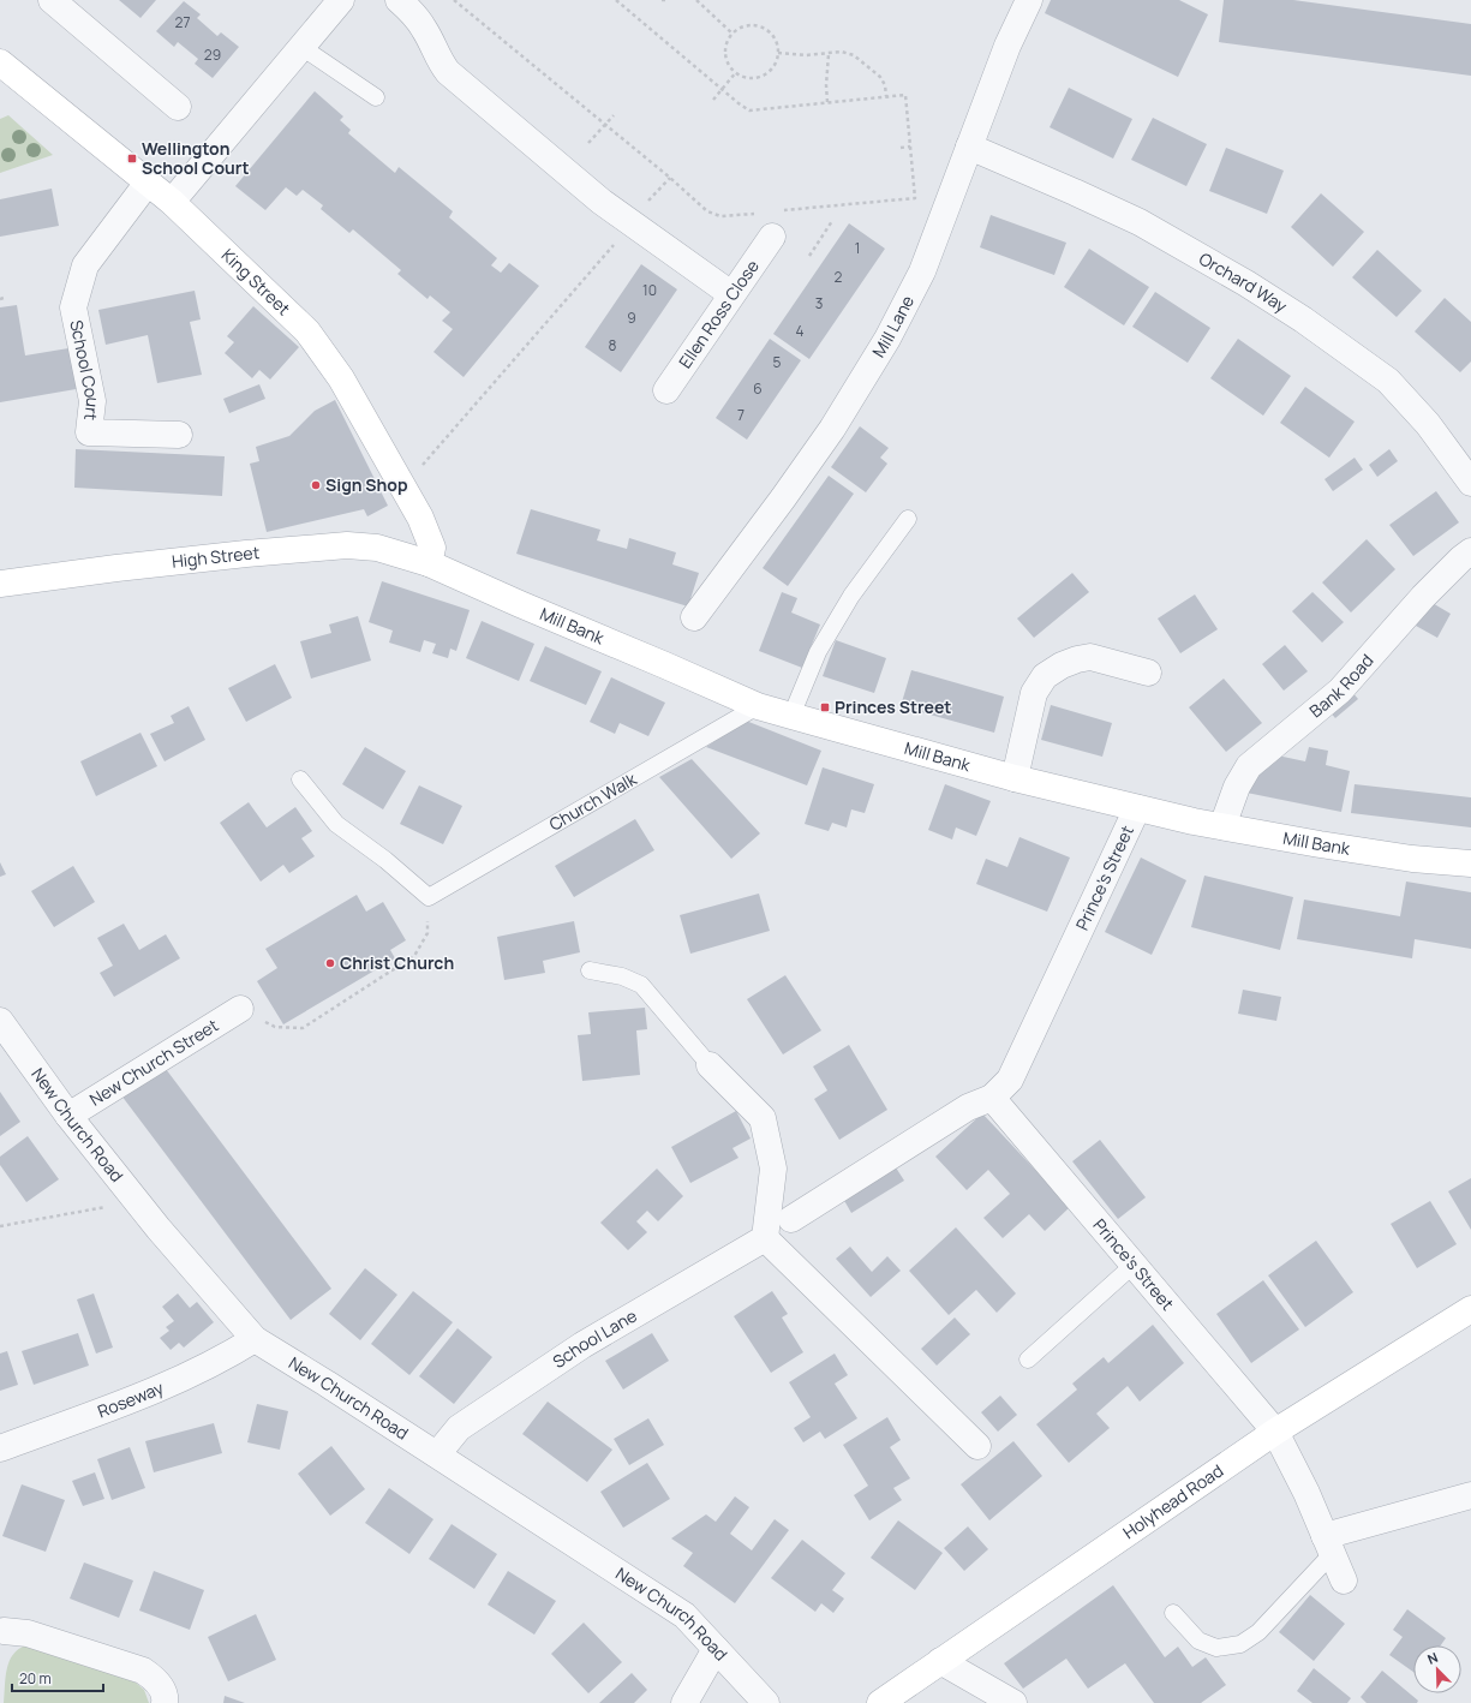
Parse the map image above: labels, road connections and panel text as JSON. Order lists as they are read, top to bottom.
{
  "streets": {
    "street": [
      "King Street",
      "Orchard Way",
      "Ellen Ross Close",
      "Mill Lane",
      "School Court",
      "High Street",
      "Mill Bank",
      "Bank Road",
      "Prince's Street",
      "New Church Street",
      "New Church Road",
      "School Lane",
      "Roseway",
      "Holyhead Road"
    ],
    "lane": ["Church Walk"]
  },
  "crossings": [
    ["King Street", "School Court"],
    ["King Street", "High Street"],
    ["King Street", "Mill Bank"],
    ["Orchard Way", "Mill Lane"],
    ["High Street", "Mill Bank"],
    ["Mill Bank", "Bank Road"],
    ["Mill Bank", "Church Walk"],
    ["Mill Bank", "Prince's Street"],
    ["Prince's Street", "Holyhead Road"],
    ["New Church Street", "New Church Road"],
    ["New Church Road", "School Lane"],
    ["New Church Road", "Roseway"]
  ],
  "places": {
    "transit": ["Wellington School Court", "Princes Street"],
    "other": ["Sign Shop", "Christ Church"]
  },
  "house_numbers": [
    "27",
    "29",
    "1",
    "2",
    "10",
    "3",
    "9",
    "4",
    "8",
    "5",
    "6",
    "7"
  ],
  "scale_bar": "20 m",
  "north": "top left"
}
